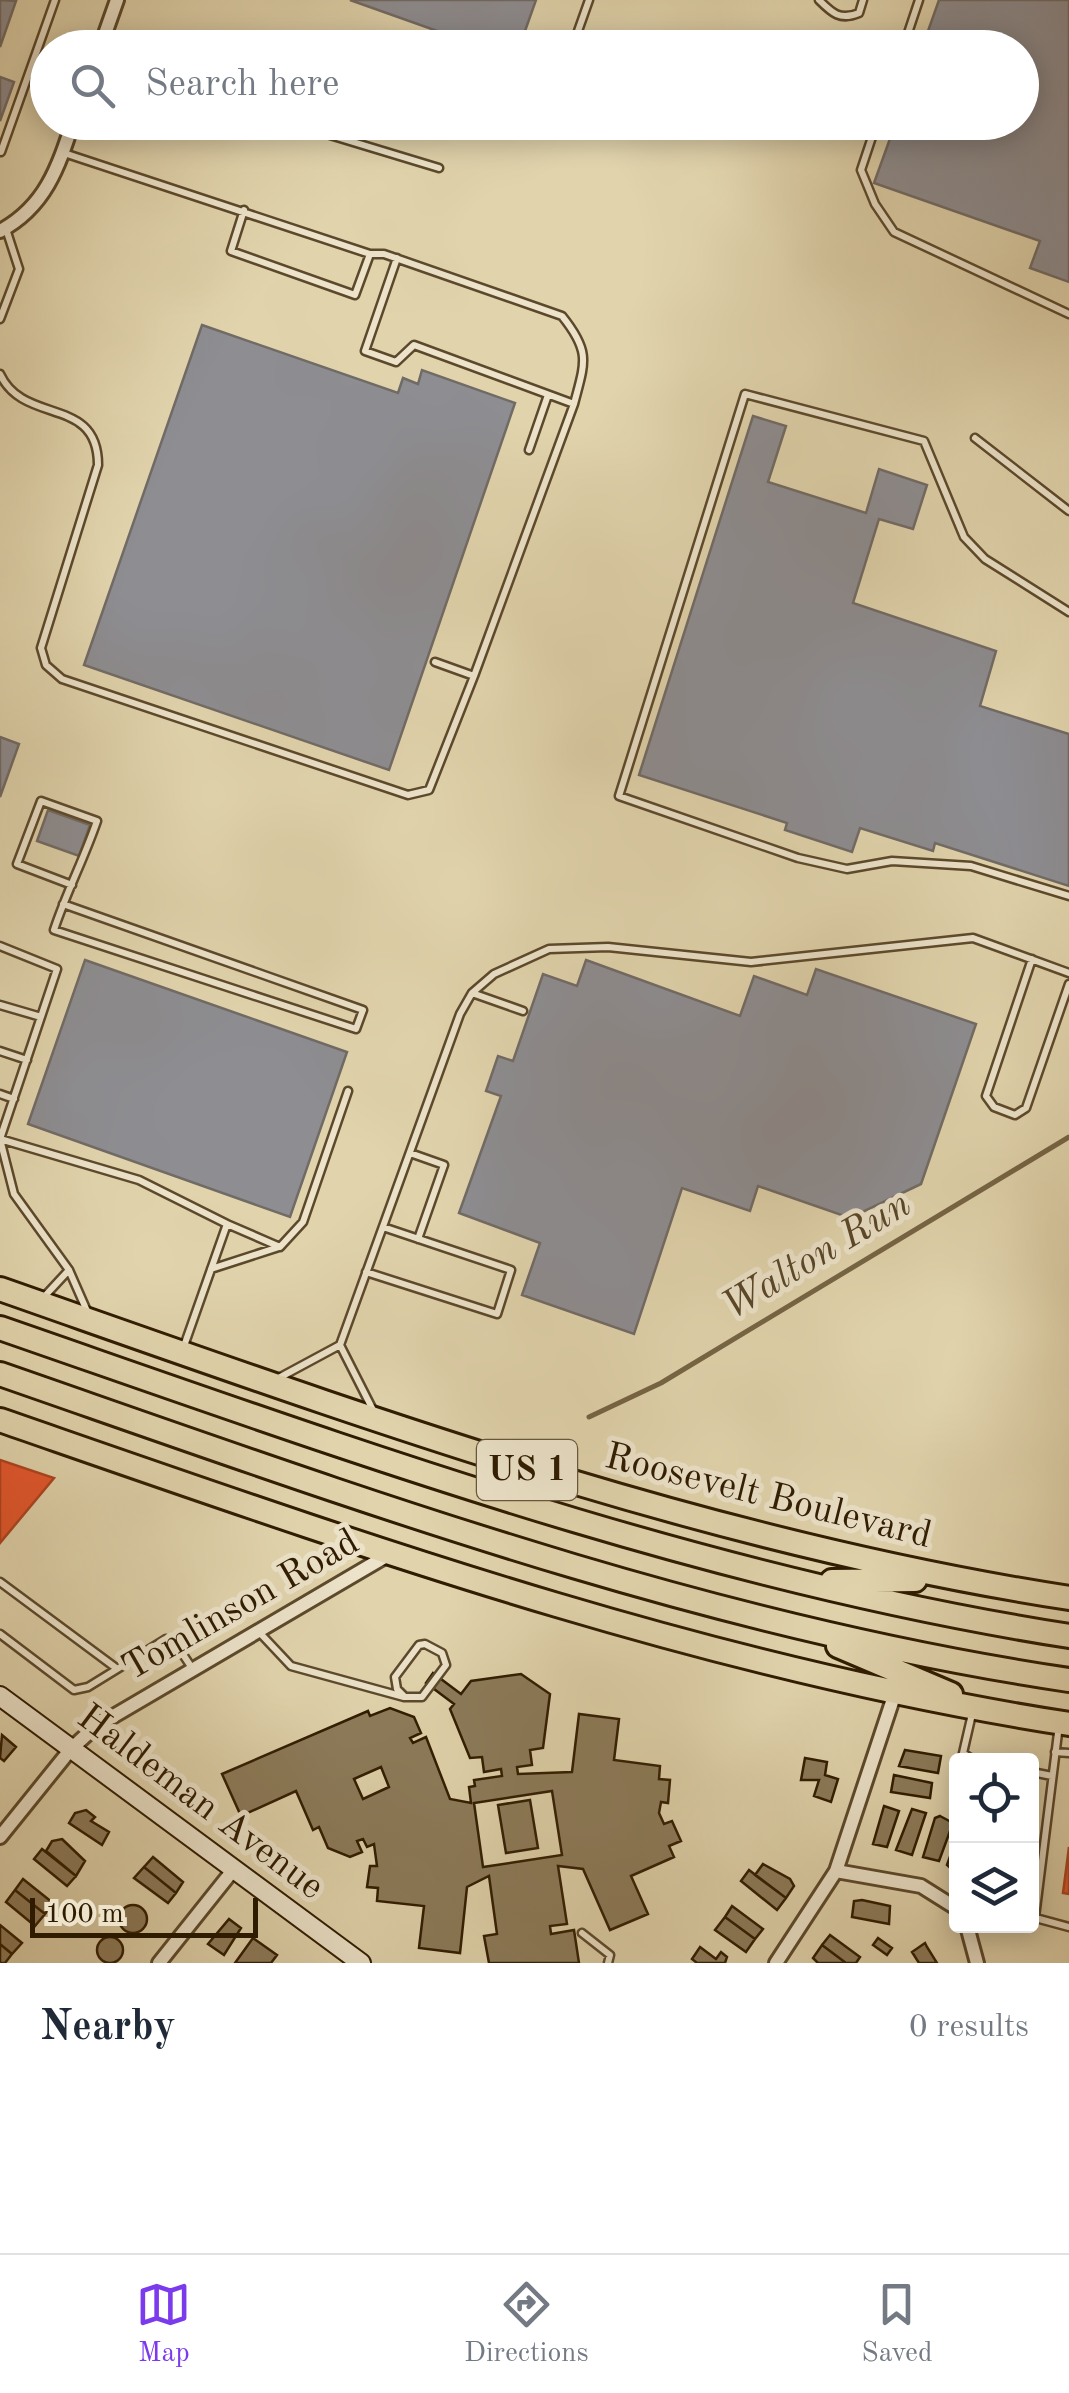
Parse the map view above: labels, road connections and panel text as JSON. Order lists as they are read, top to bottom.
{
  "streets": {
    "highway": ["US 1", "Roosevelt Boulevard"],
    "main road": ["Haldeman Avenue"],
    "street": ["Tomlinson Road"]
  },
  "crossings": [
    ["Tomlinson Road", "Haldeman Avenue"]
  ],
  "water": ["Walton Run"],
  "scale_bar": "100 m",
  "page": {
    "search": "Search here",
    "scale": "100 m",
    "heading": ["Nearby", "0 results"],
    "nav": ["Map", "Directions", "Saved"]
  }
}
